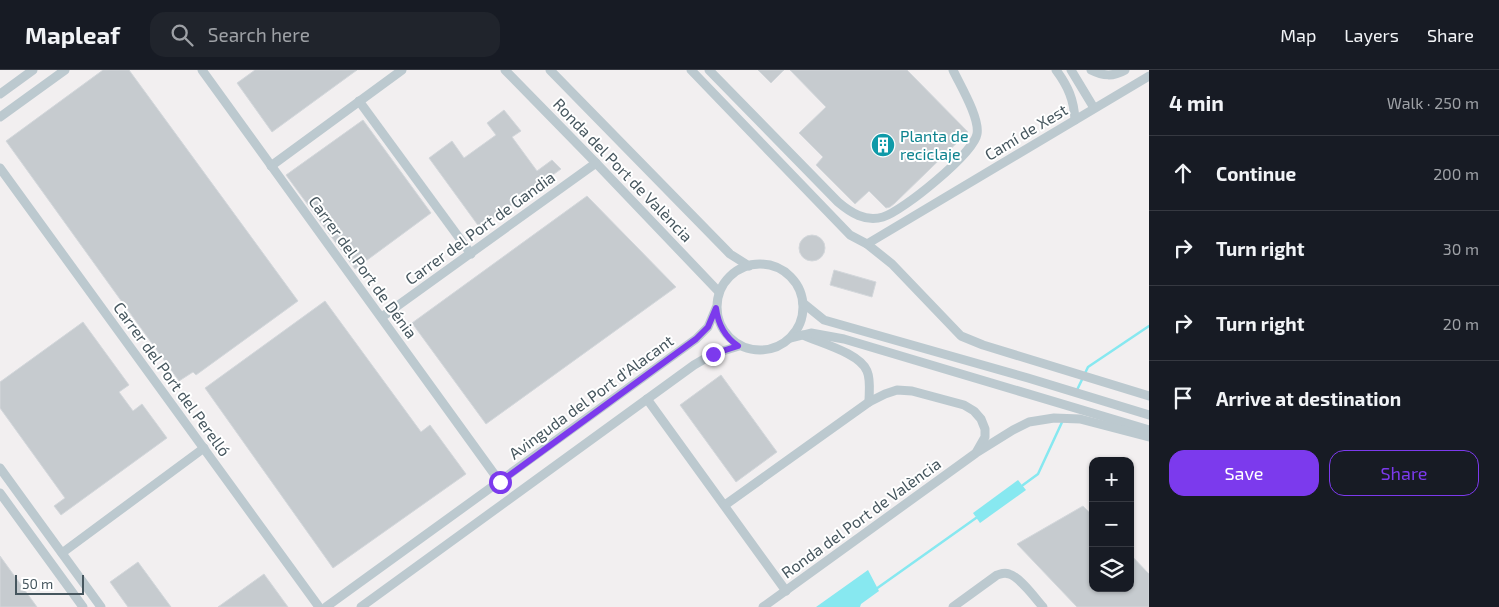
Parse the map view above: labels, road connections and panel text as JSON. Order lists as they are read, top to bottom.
{
  "streets": {
    "street": [
      "Camí de Xest",
      "Ronda del Port de València",
      "Carrer del Port de Gandia",
      "Carrer del Port de Dénia",
      "Carrer del Port del Perelló",
      "Avinguda del Port d'Alacant"
    ]
  },
  "crossings": [
    ["Ronda del Port de València", "Carrer del Port de Gandia"],
    ["Ronda del Port de València", "Avinguda del Port d'Alacant"],
    ["Carrer del Port de Gandia", "Carrer del Port de Dénia"],
    ["Carrer del Port de Dénia", "Avinguda del Port d'Alacant"]
  ],
  "places": {
    "building": ["Planta de reciclaje"]
  },
  "scale_bar": "50 m",
  "page": {
    "header": "Mapleaf",
    "search": "Search here",
    "nav": ["Map", "Layers", "Share"],
    "heading": ["4 min", "Walk · 250 m"],
    "list": [
      ["Continue", "200 m"],
      ["Turn right", "30 m"],
      ["Turn right", "20 m"],
      "Arrive at destination"
    ],
    "buttons": ["Save", "Share"],
    "map_buttons": ["+", "−"],
    "scale": "50 m"
  }
}
